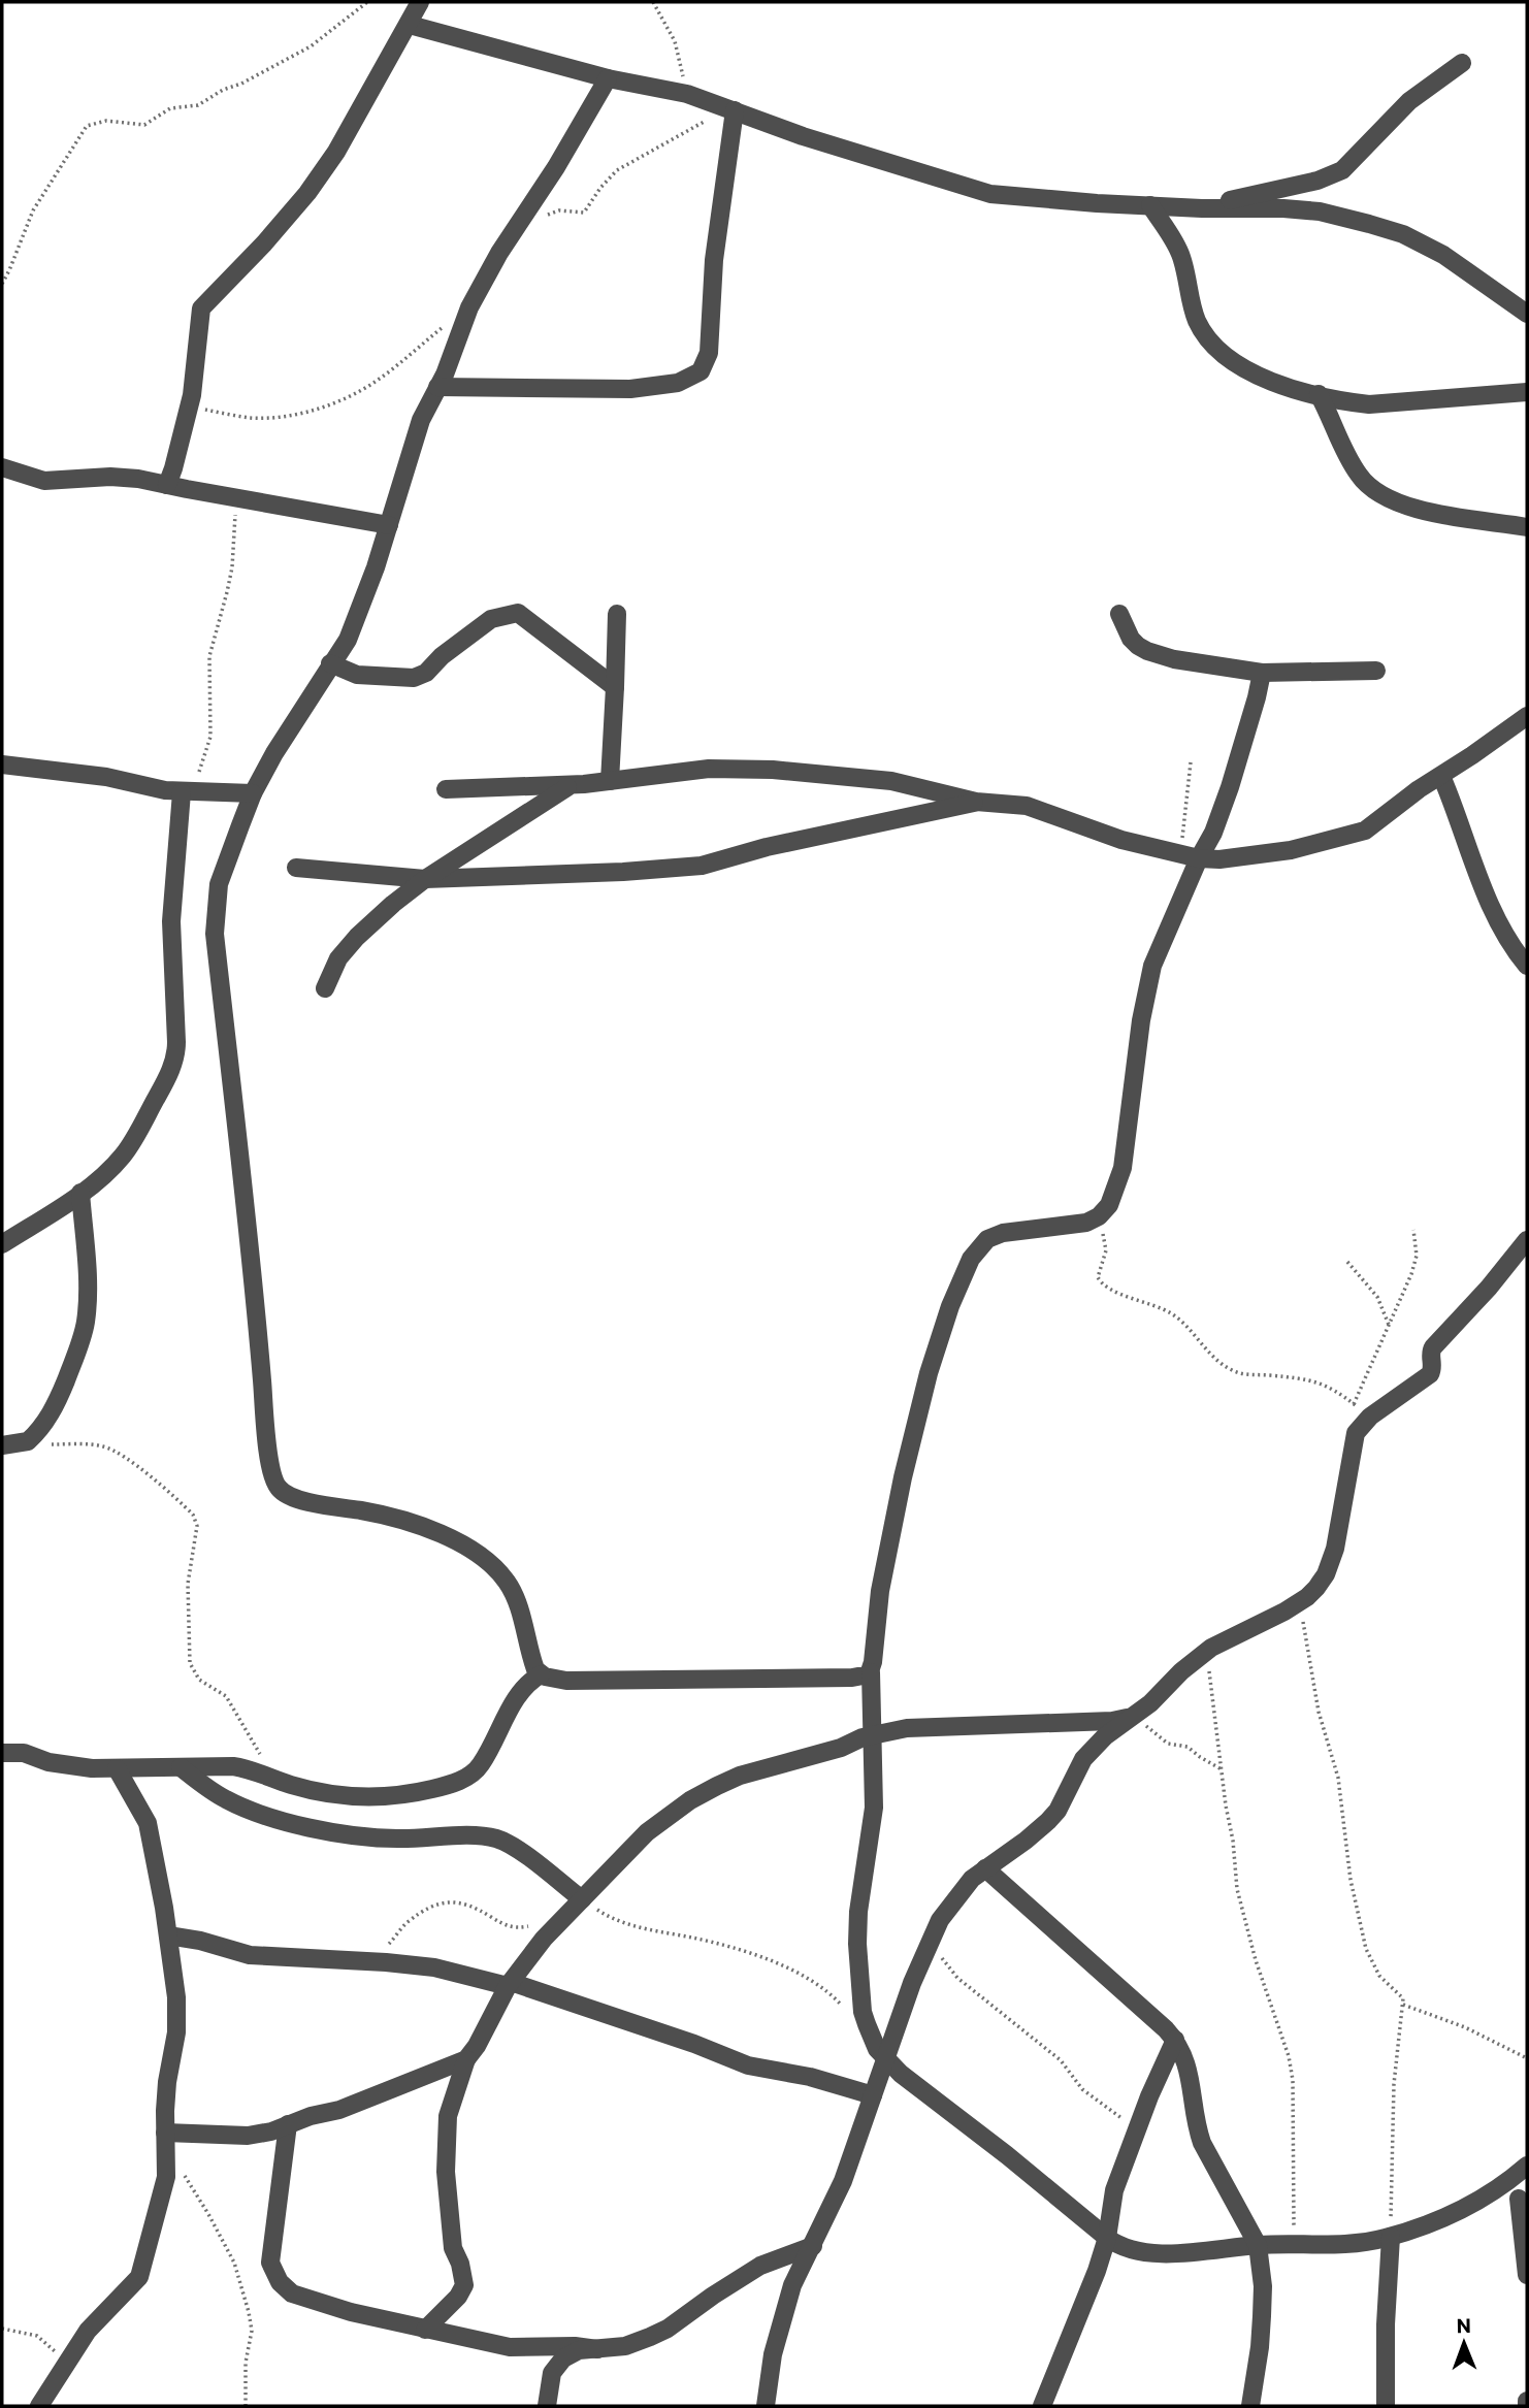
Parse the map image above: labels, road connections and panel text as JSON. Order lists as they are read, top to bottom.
{
  "north": "top"
}
